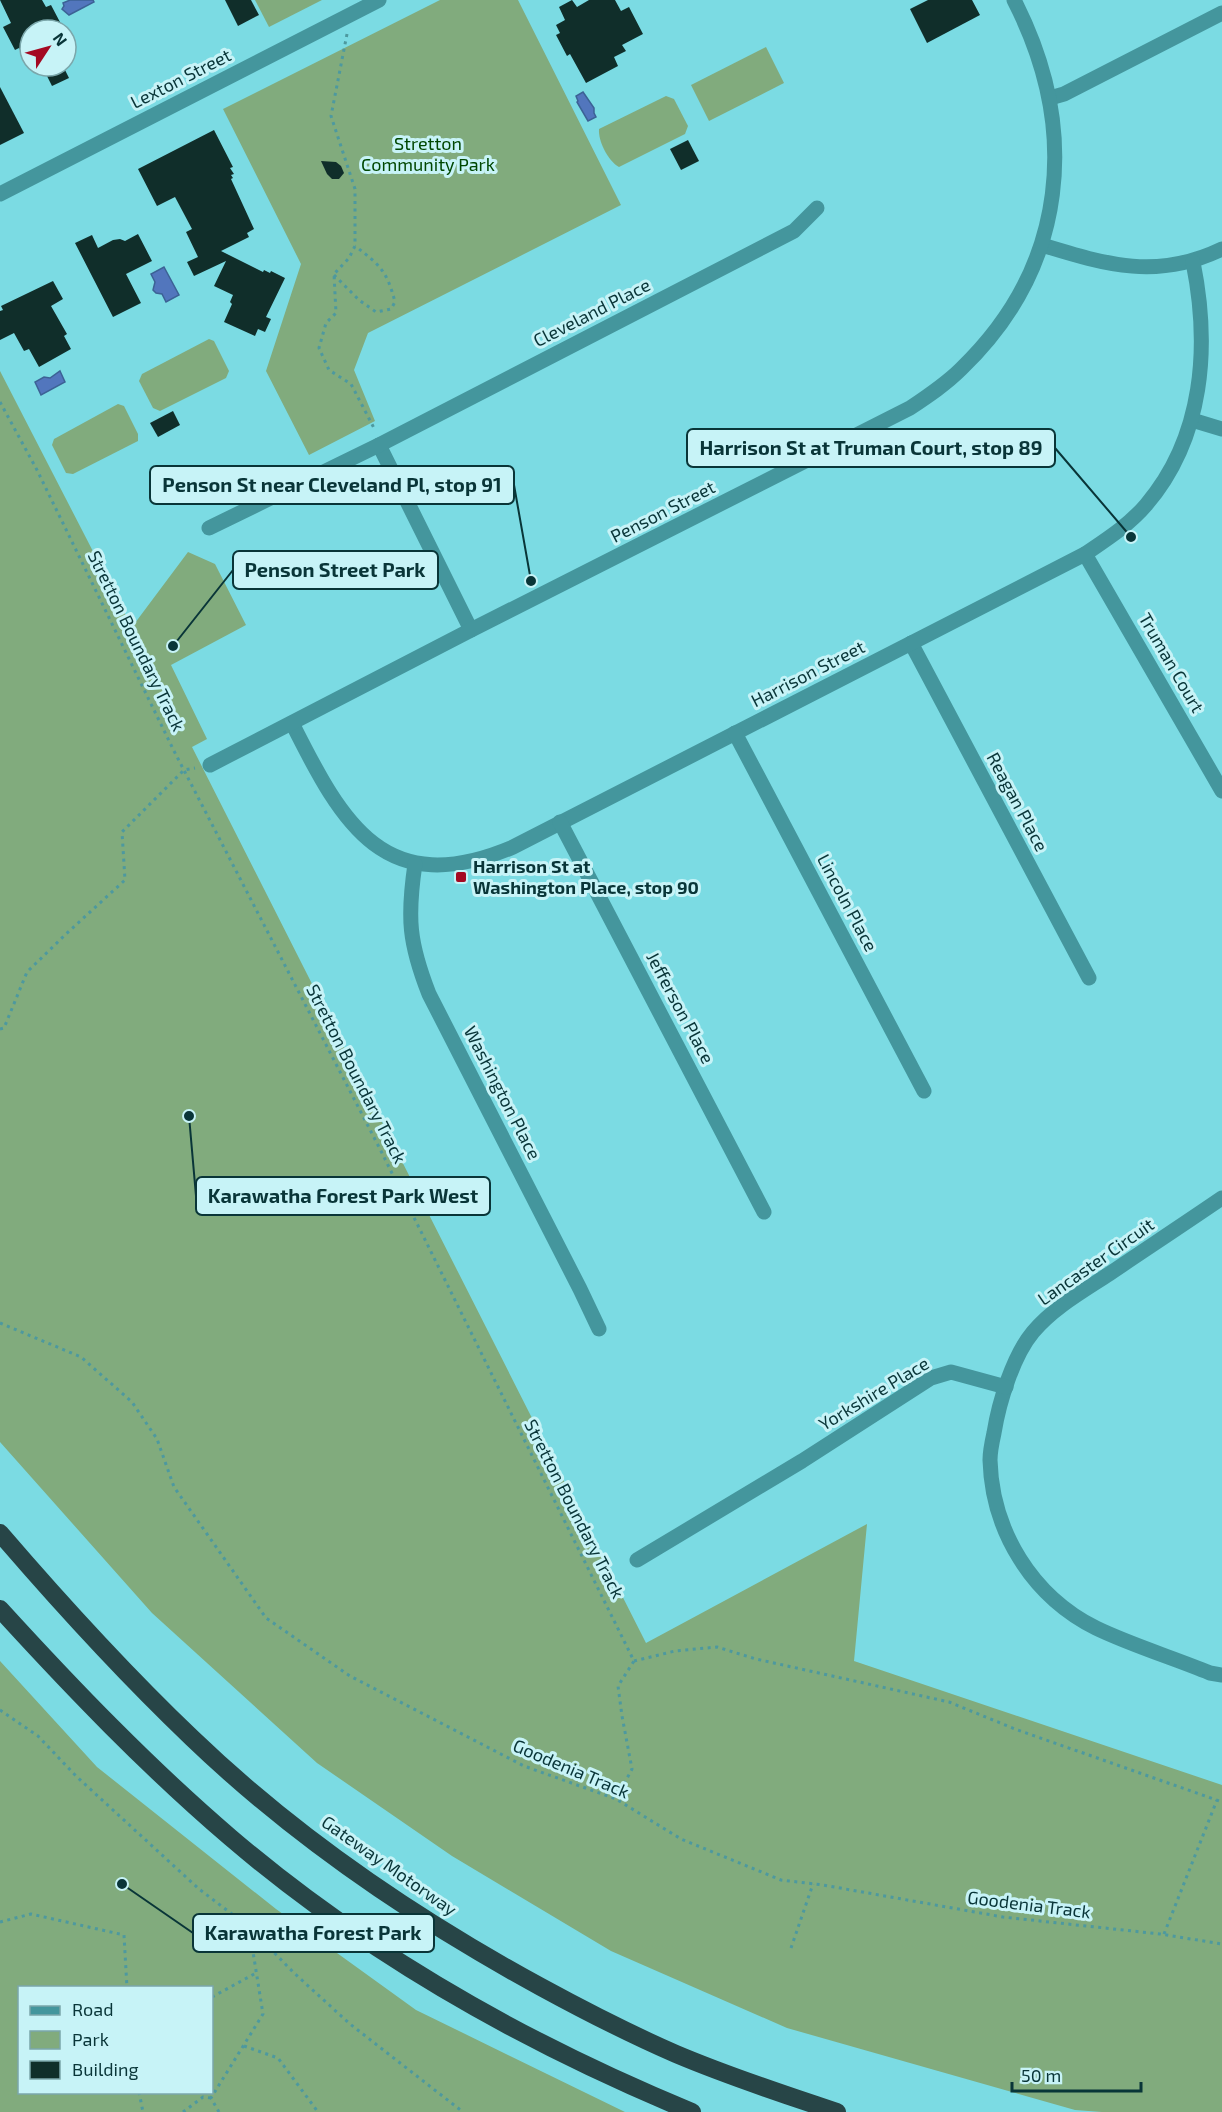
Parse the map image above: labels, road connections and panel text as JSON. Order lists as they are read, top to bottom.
{
  "streets": {
    "highway": ["Gateway Motorway"],
    "street": [
      "Lexton Street",
      "Cleveland Place",
      "Penson Street",
      "Truman Court",
      "Harrison Street",
      "Reagan Place",
      "Lincoln Place",
      "Jefferson Place",
      "Washington Place",
      "Lancaster Circuit",
      "Yorkshire Place"
    ],
    "path": ["Stretton Boundary Track", "Goodenia Track"]
  },
  "crossings": [
    ["Penson Street", "Harrison Street"],
    ["Truman Court", "Harrison Street"],
    ["Harrison Street", "Reagan Place"],
    ["Harrison Street", "Lincoln Place"],
    ["Harrison Street", "Jefferson Place"],
    ["Harrison Street", "Washington Place"],
    ["Lancaster Circuit", "Yorkshire Place"]
  ],
  "parks": ["Stretton Community Park"],
  "places": {
    "other": [
      "Harrison St at Truman Court, stop 89",
      "Penson St near Cleveland Pl, stop 91",
      "Penson Street Park",
      "Karawatha Forest Park West",
      "Karawatha Forest Park"
    ],
    "transit": ["Harrison St at Washington Place, stop 90"]
  },
  "legend": ["Road", "Park", "Building"],
  "scale_bar": "50 m",
  "north": "top right"
}
